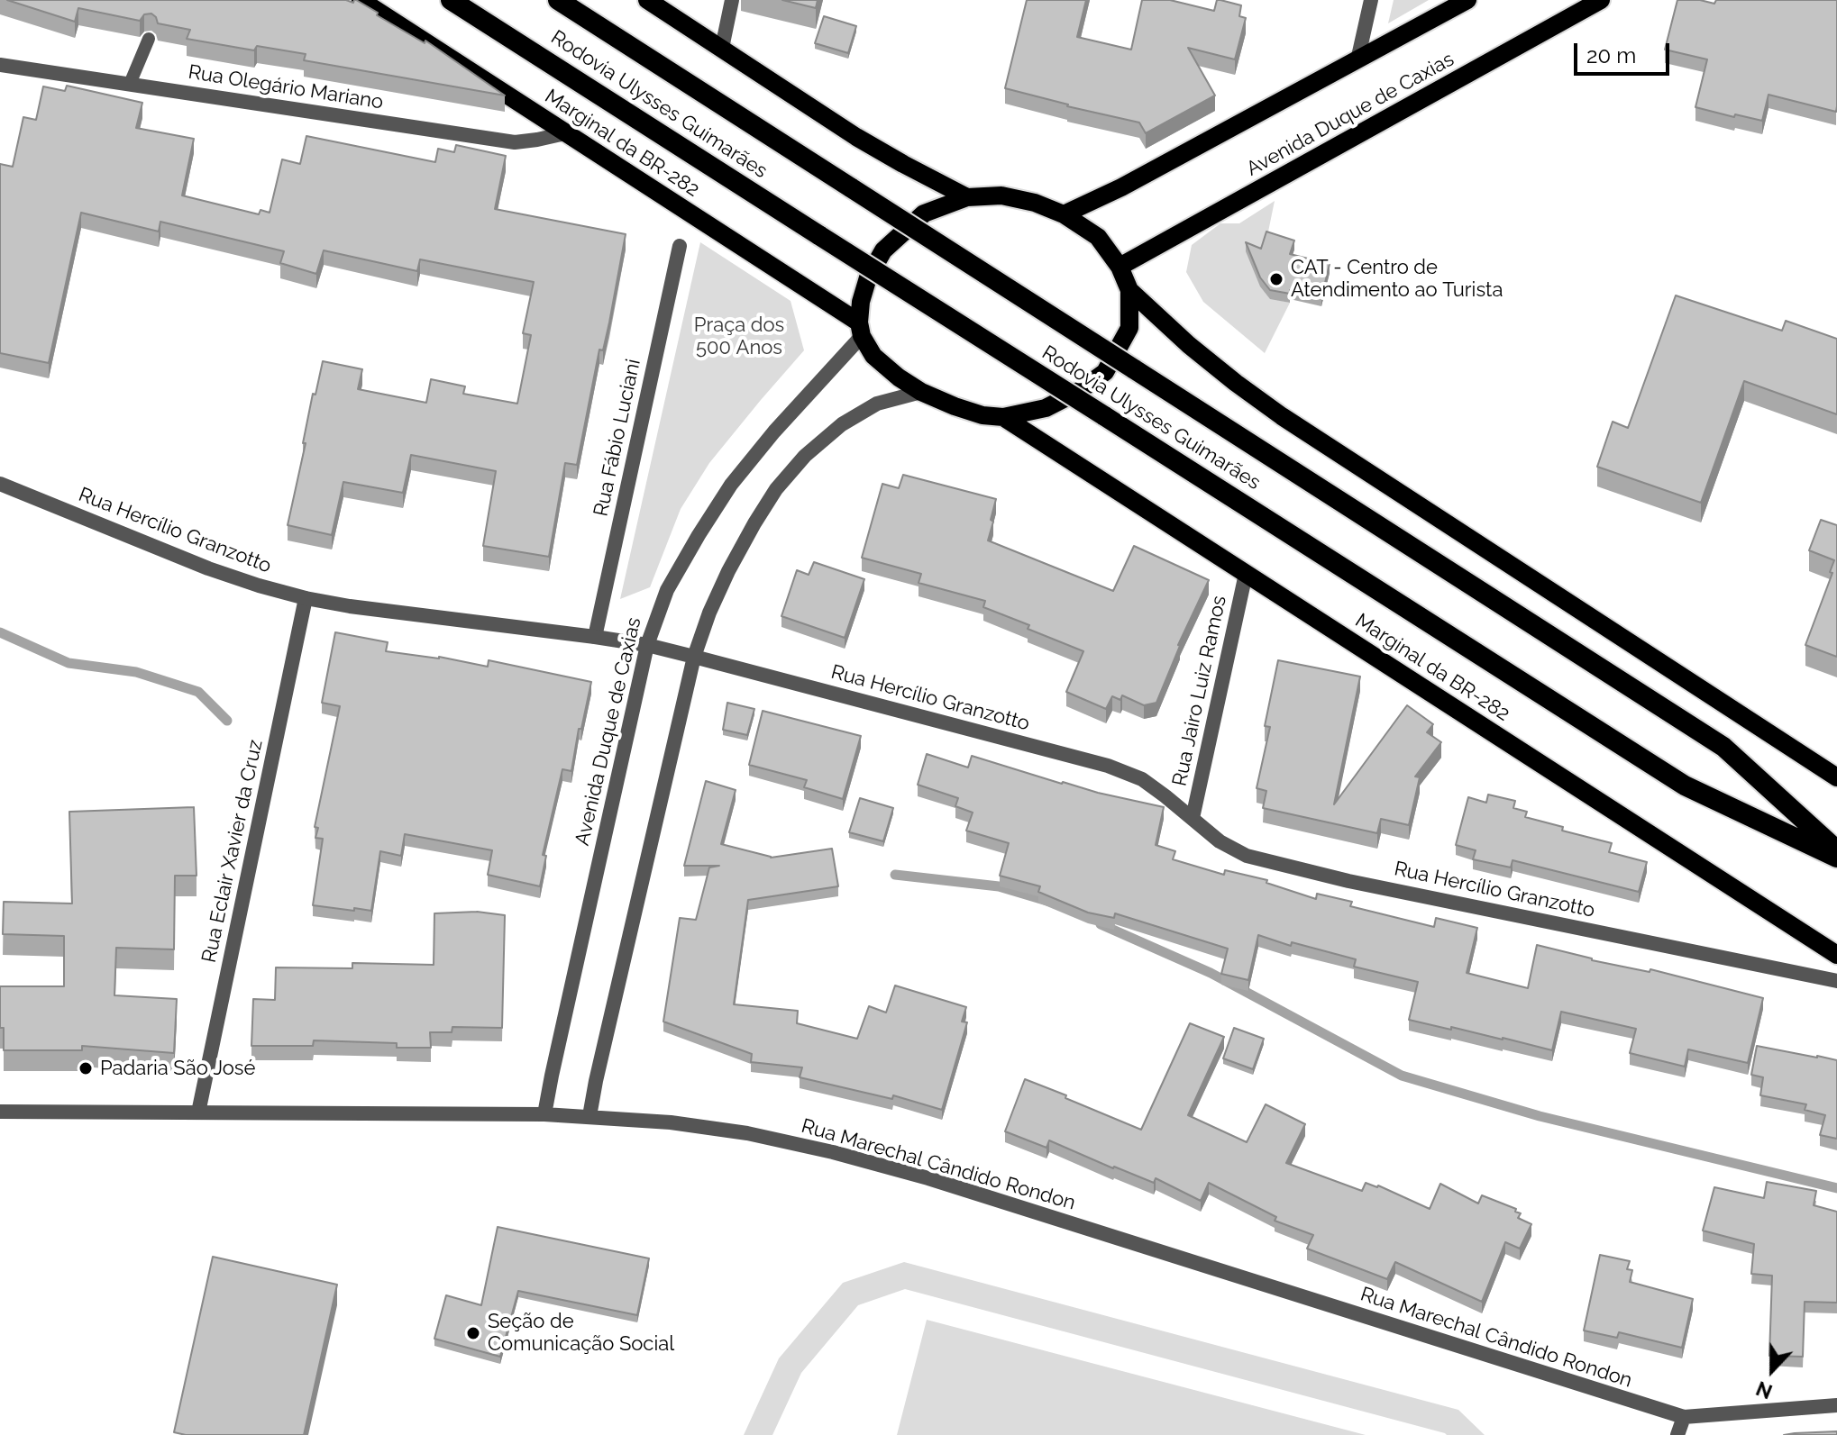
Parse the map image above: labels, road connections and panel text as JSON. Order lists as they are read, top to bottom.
{
  "streets": {
    "highway": ["Rodovia Ulysses Guimarães"],
    "main road": ["Avenida Duque de Caxias", "Marginal da BR-282"],
    "street": [
      "Rua Olegário Mariano",
      "Rua Fábio Luciani",
      "Rua Hercílio Granzotto",
      "Rua Jairo Luiz Ramos",
      "Rua Eclair Xavier da Cruz",
      "Rua Marechal Cândido Rondon"
    ]
  },
  "crossings": [
    ["Rua Olegário Mariano", "Marginal da BR-282"],
    ["Avenida Duque de Caxias", "Marginal da BR-282"],
    ["Avenida Duque de Caxias", "Rua Hercílio Granzotto"],
    ["Avenida Duque de Caxias", "Rua Marechal Cândido Rondon"],
    ["Marginal da BR-282", "Rua Jairo Luiz Ramos"],
    ["Rua Fábio Luciani", "Rua Hercílio Granzotto"],
    ["Rua Hercílio Granzotto", "Rua Jairo Luiz Ramos"],
    ["Rua Hercílio Granzotto", "Rua Eclair Xavier da Cruz"],
    ["Rua Eclair Xavier da Cruz", "Rua Marechal Cândido Rondon"]
  ],
  "parks": ["Praça dos 500 Anos"],
  "places": ["CAT - Centro de Atendimento ao Turista", "Padaria São José", "Seção de Comunicação Social"],
  "scale_bar": "20 m",
  "north": "bottom"
}
